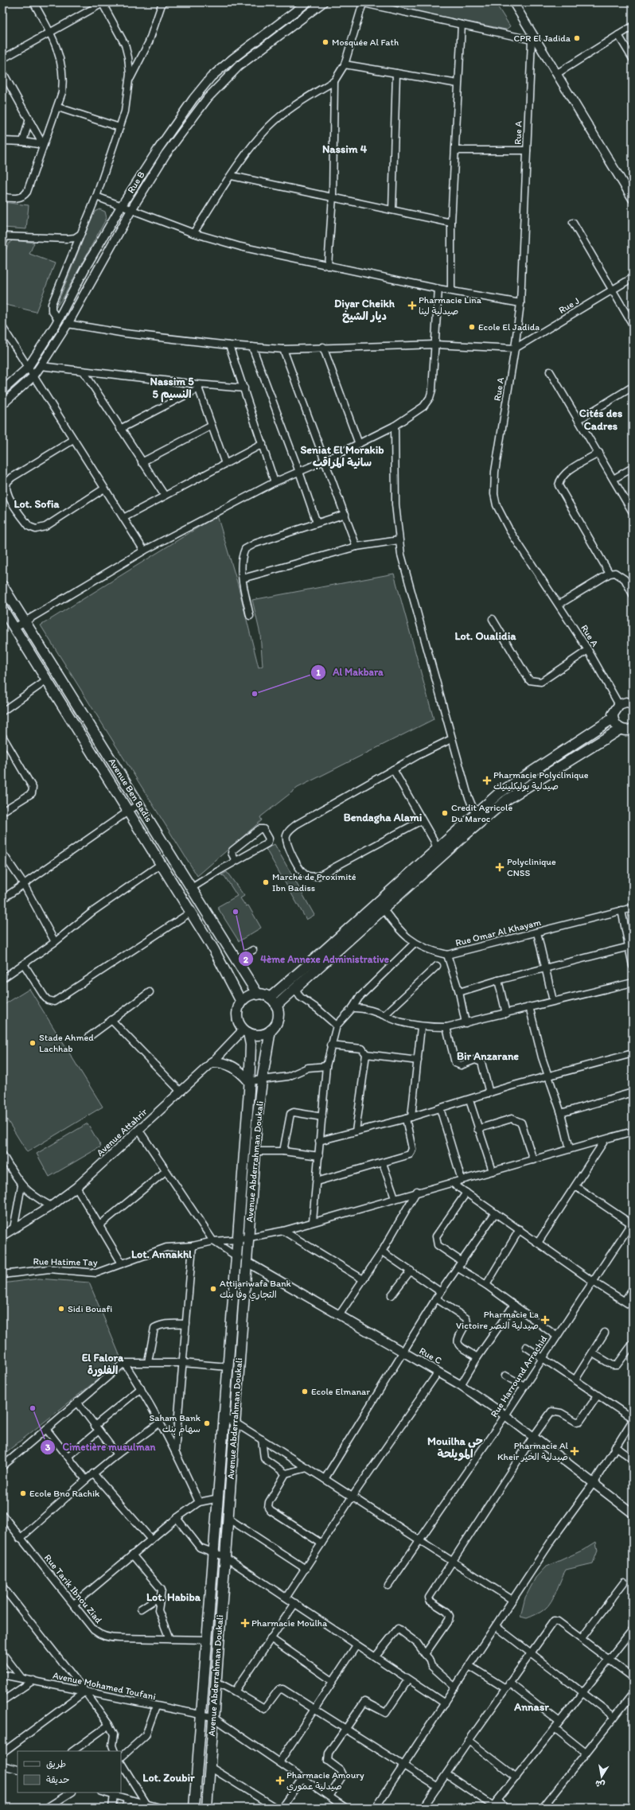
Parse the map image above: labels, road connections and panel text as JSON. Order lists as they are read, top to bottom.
{
  "streets": {
    "main road": ["Avenue Ben Badis", "Avenue Abderrahman Doukali"],
    "street": [
      "Rue A",
      "Rue B",
      "Rue J",
      "Rue Omar Al Khayam",
      "Avenue Attahrir",
      "Rue Hatime Tay",
      "Rue C",
      "Rue Harround Arrachid",
      "Rue Tarik Ibnou Ziad",
      "Avenue Mohamed Toufani"
    ]
  },
  "crossings": [
    ["Rue A", "Rue J"],
    ["Avenue Ben Badis", "Avenue Attahrir"],
    ["Avenue Ben Badis", "Avenue Abderrahman Doukali"],
    ["Avenue Attahrir", "Avenue Abderrahman Doukali"],
    ["Avenue Abderrahman Doukali", "Rue Hatime Tay"],
    ["Avenue Abderrahman Doukali", "Rue C"],
    ["Avenue Abderrahman Doukali", "Rue Tarik Ibnou Ziad"],
    ["Avenue Abderrahman Doukali", "Avenue Mohamed Toufani"],
    ["Rue C", "Rue Harround Arrachid"]
  ],
  "districts": [
    "Nassim 4",
    "Diyar Cheikh ديار الشيخ",
    "Nassim 5 النسيم 5",
    "Cités des Cadres",
    "Seniat El Morakib سانية المراقب",
    "Lot. Sofia",
    "Lot. Oualidia",
    "Bendagha Alami",
    "Bir Anzarane",
    "Lot. Annakhl",
    "El Falora الفلورة",
    "Mouilha حي المويلحة",
    "Lot. Habiba",
    "Annasr",
    "Lot. Zoubir"
  ],
  "places": {
    "other": [
      "CPR El Jadida",
      "Mosquée Al Fath",
      "Ecole El Jadida",
      "Al Makbara",
      "Credit Agricole Du Maroc",
      "Marché de Proximité Ibn Badiss",
      "4ème Annexe Administrative",
      "Stade Ahmed Lachhab",
      "Attijariwafa Bank التجاري وفا بنك",
      "Sidi Bouafi",
      "Ecole Elmanar",
      "Cimetière musulman",
      "Saham Bank سهام بنك",
      "Ecole Bno Rachik"
    ],
    "health": [
      "Pharmacie Lina صيدلية لينا",
      "Pharmacie Polyclinique صيدلية بوليكلينيك",
      "Polyclinique CNSS",
      "Pharmacie La Victoire صيدلية النصر",
      "Pharmacie Al Kheir صيدلية الخير",
      "Pharmacie Moulha",
      "Pharmacie Amoury صيدلية عموري"
    ]
  },
  "legend": ["طريق", "حديقة"],
  "north": "bottom"
}
